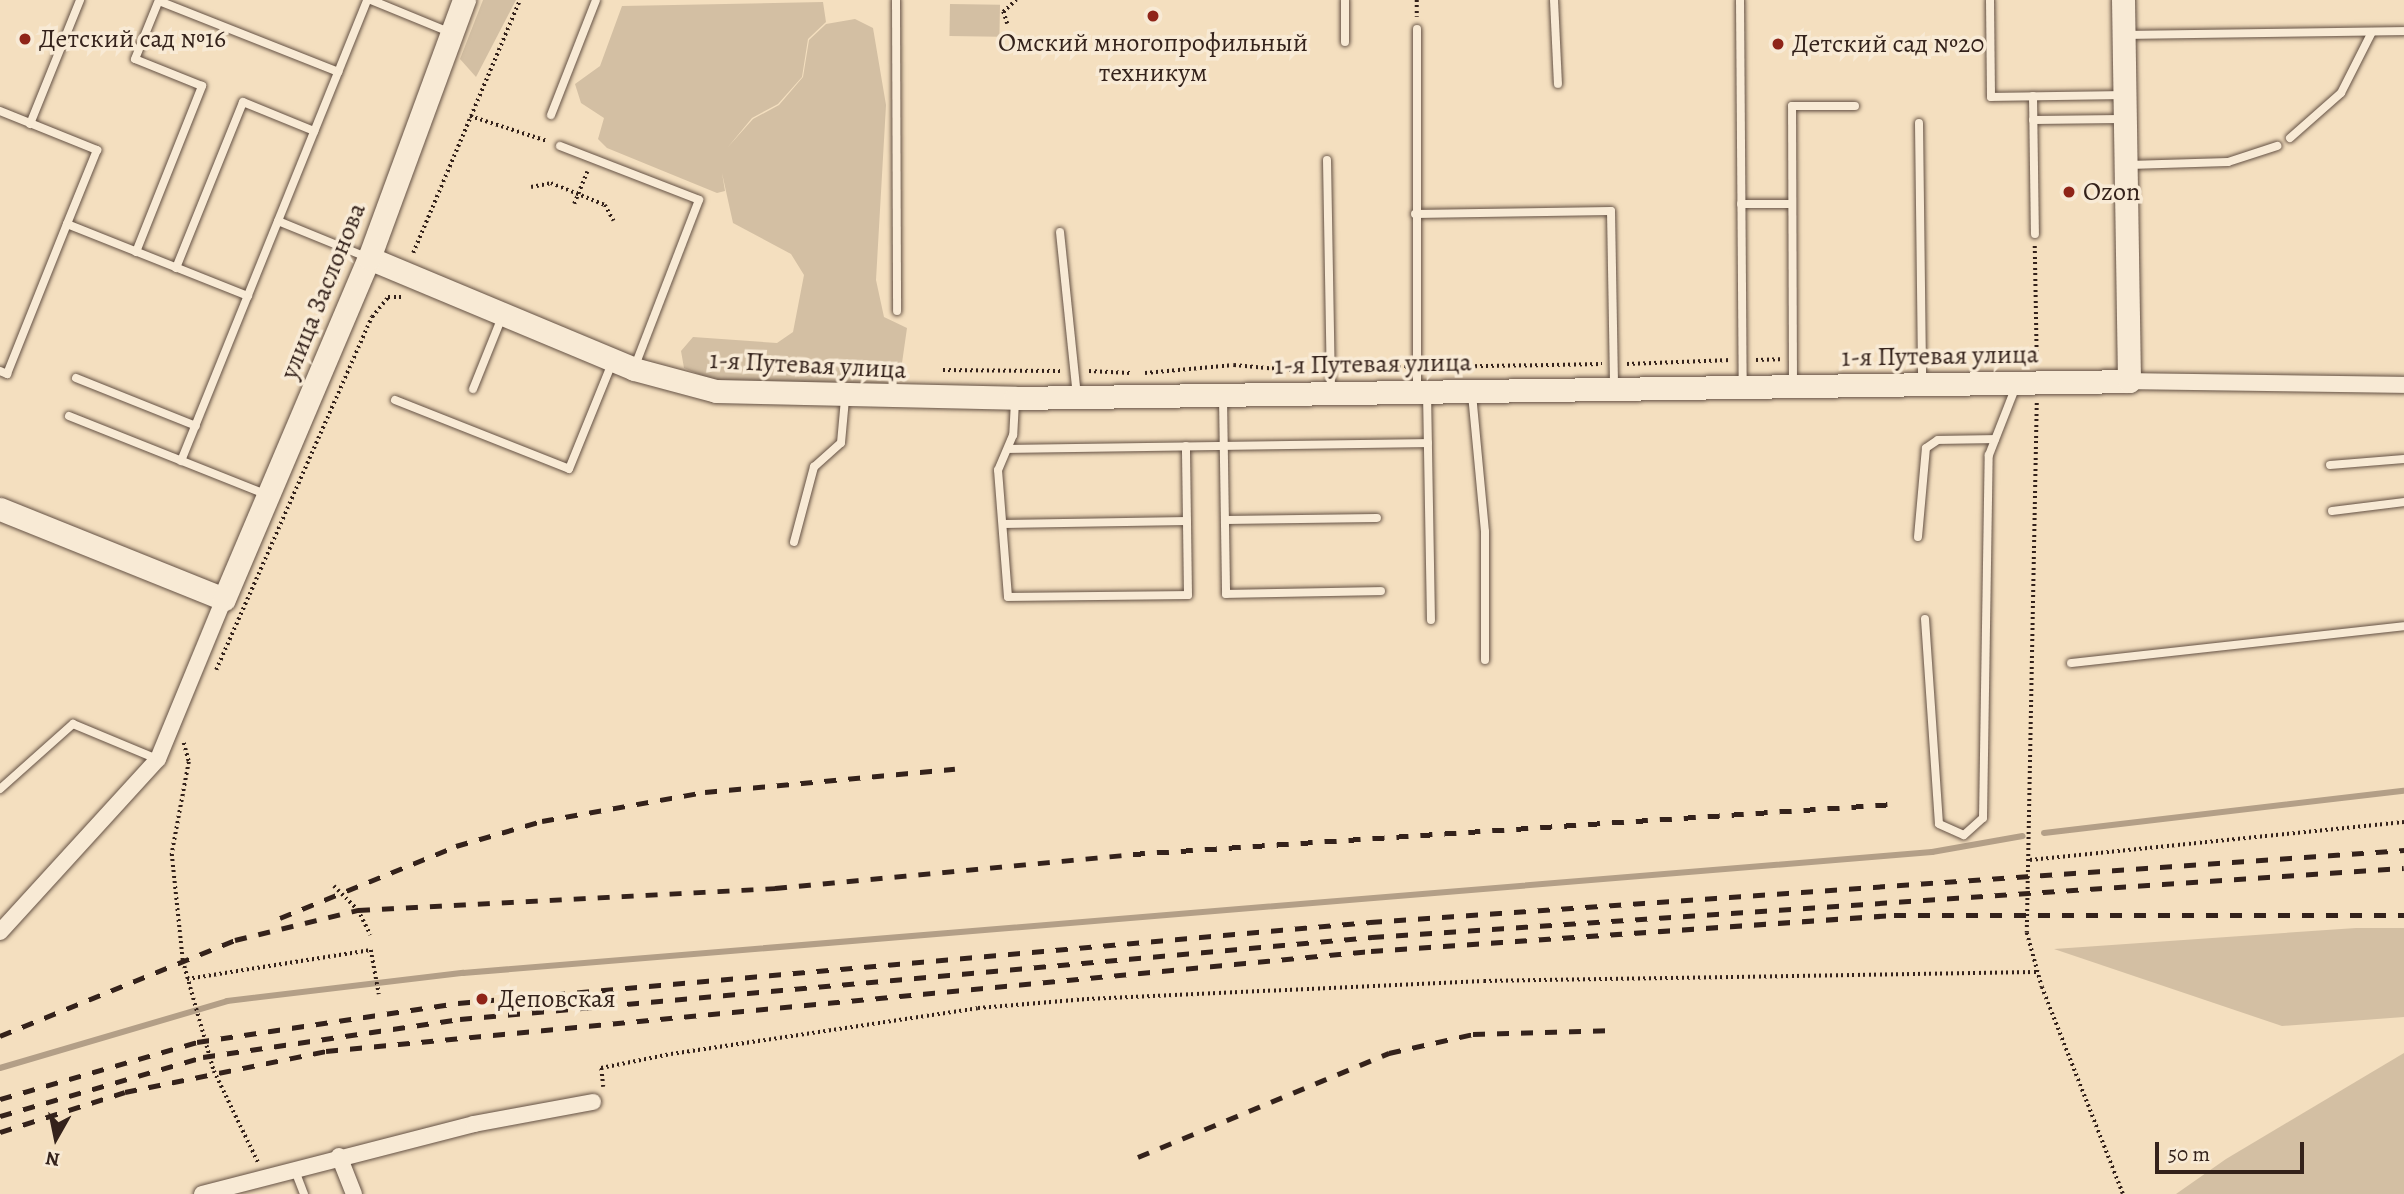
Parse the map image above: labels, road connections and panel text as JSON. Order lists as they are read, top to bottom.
{
  "streets": {
    "street": ["улица Заслонова", "1-я Путевая улица"]
  },
  "crossings": [
    ["улица Заслонова", "1-я Путевая улица"]
  ],
  "places": [
    "Омский многопрофильный техникум",
    "Детский сад №16",
    "Детский сад №20",
    "Ozon",
    "Деповская"
  ],
  "scale_bar": "50 m",
  "north": "bottom"
}
